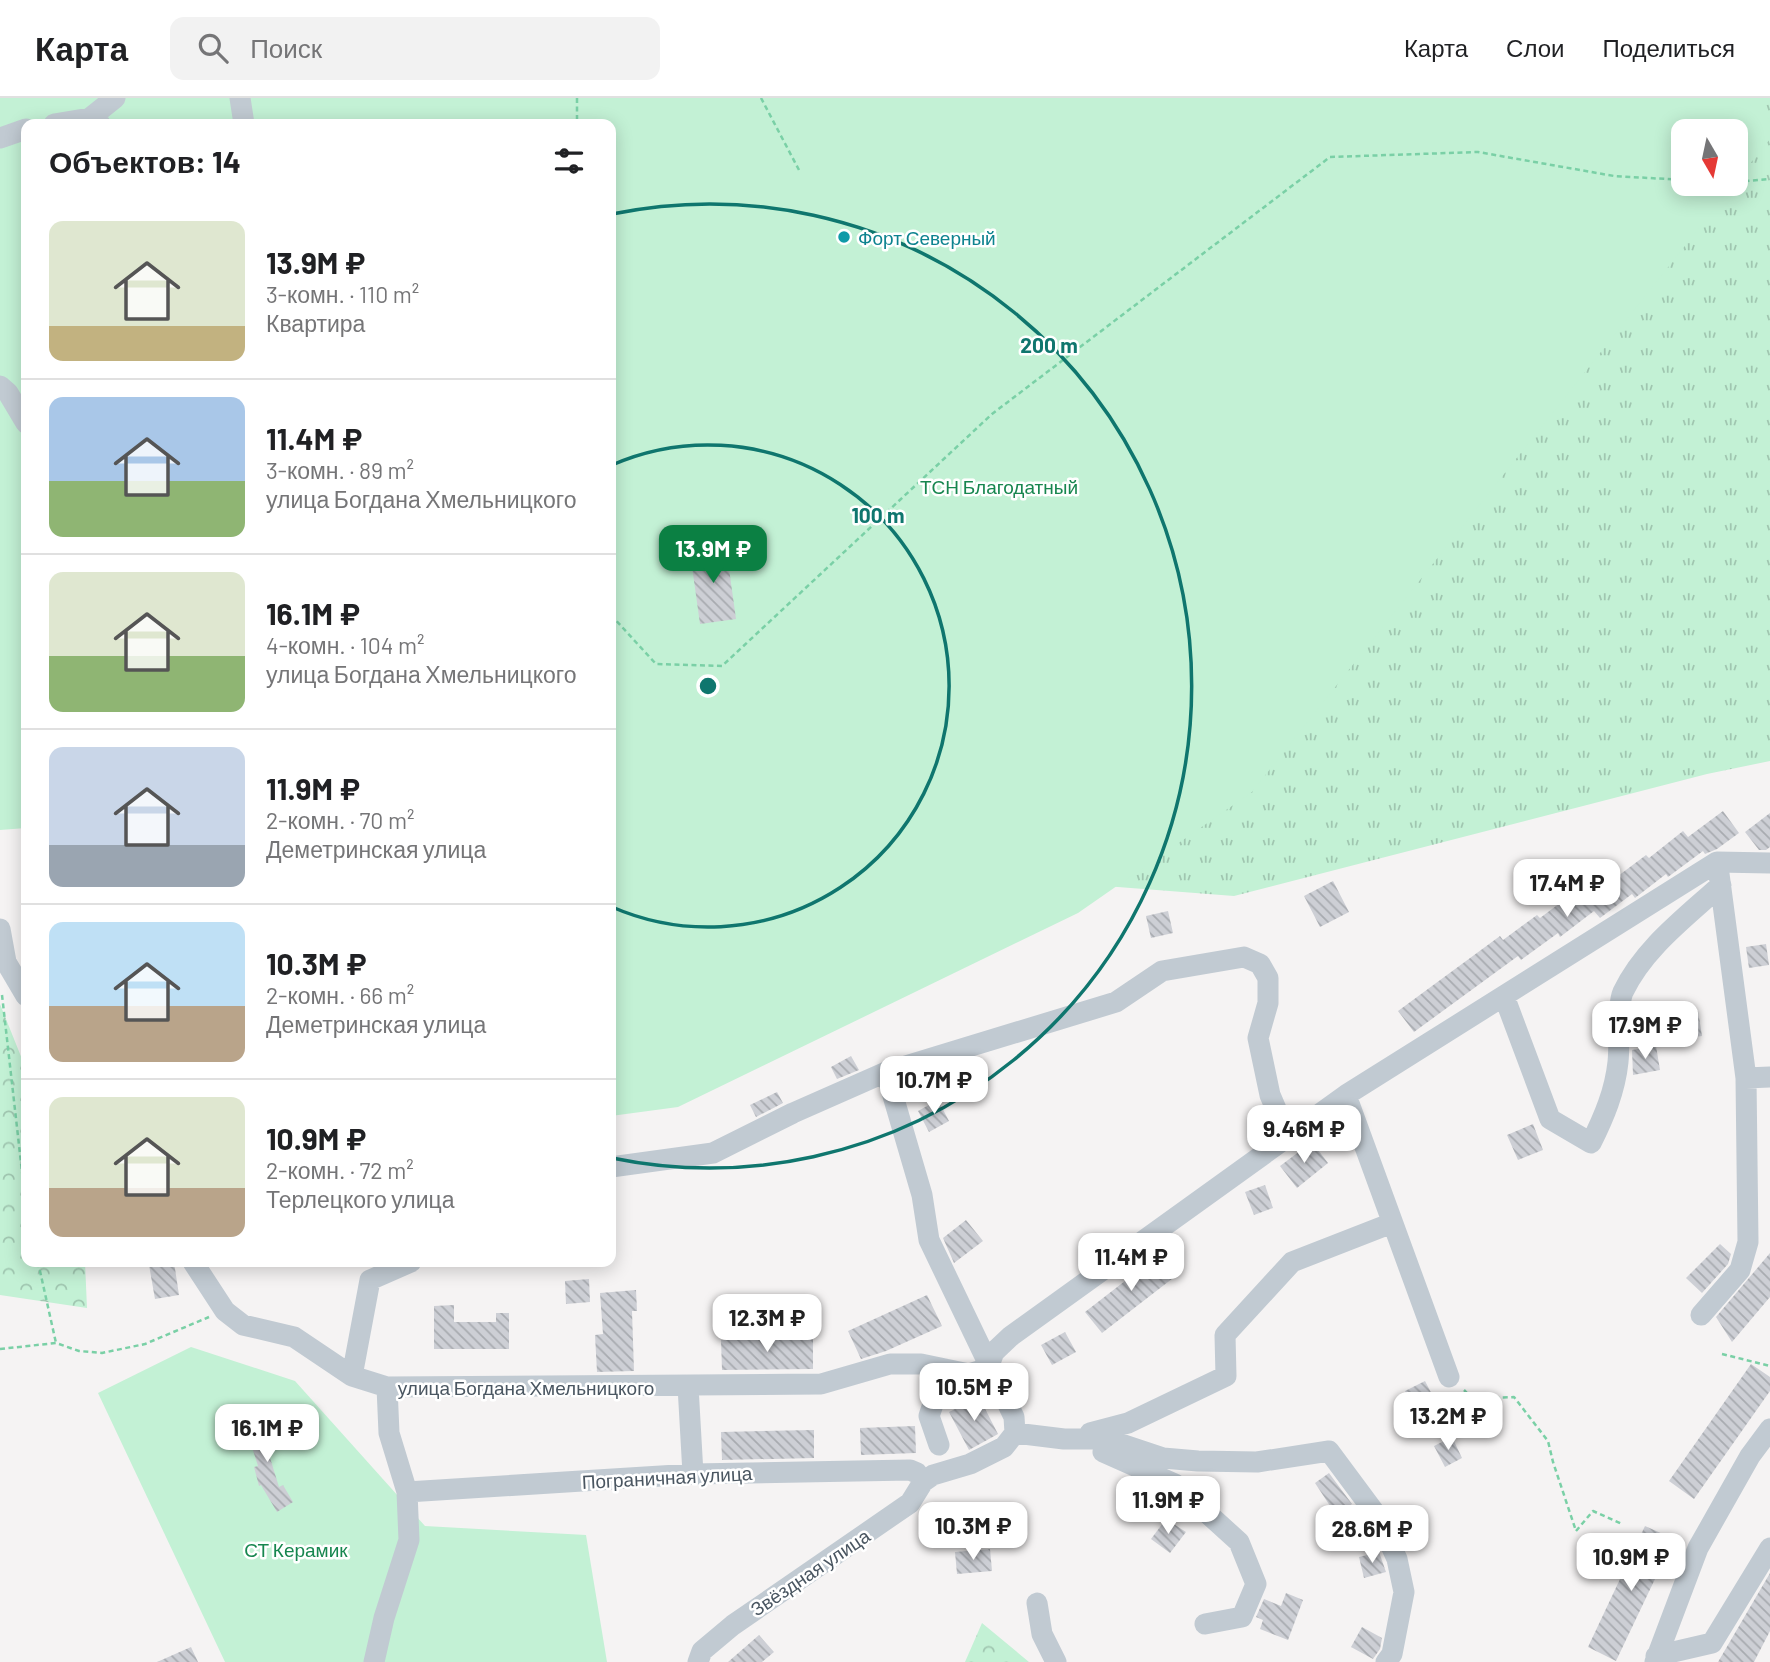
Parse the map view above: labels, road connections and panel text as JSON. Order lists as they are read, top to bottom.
{
  "streets": {
    "street": ["улица Богдана Хмельницкого", "Пограничная улица", "Звёздная улица"]
  },
  "crossings": [
    ["улица Богдана Хмельницкого", "Пограничная улица"],
    ["Пограничная улица", "Звёздная улица"]
  ],
  "parks": ["ТСН Благодатный", "СТ Керамик"],
  "places": ["Форт Северный"],
  "north": "bottom",
  "page": {
    "header": "Карта",
    "search": "Поиск",
    "nav": ["Карта", "Слои", "Поделиться"],
    "heading": "Объектов: 14",
    "list": [
      {
        "name": "13.9M ₽",
        "note": "3-комн. · 110 m² · Квартира"
      },
      {
        "name": "11.4M ₽",
        "note": "3-комн. · 89 m² · улица Богдана Хмельницкого"
      },
      {
        "name": "16.1M ₽",
        "note": "4-комн. · 104 m² · улица Богдана Хмельницкого"
      },
      {
        "name": "11.9M ₽",
        "note": "2-комн. · 70 m² · Деметринская улица"
      },
      {
        "name": "10.3M ₽",
        "note": "2-комн. · 66 m² · Деметринская улица"
      },
      {
        "name": "10.9M ₽",
        "note": "2-комн. · 72 m² · Терлецкого улица"
      }
    ],
    "price": [
      "13.9M ₽",
      "17.4M ₽",
      "17.9M ₽",
      "10.7M ₽",
      "9.46M ₽",
      "11.4M ₽",
      "12.3M ₽",
      "10.5M ₽",
      "13.2M ₽",
      "16.1M ₽",
      "11.9M ₽",
      "10.3M ₽",
      "28.6M ₽",
      "10.9M ₽"
    ]
  },
  "rings": ["200 m", "100 m"]
}
